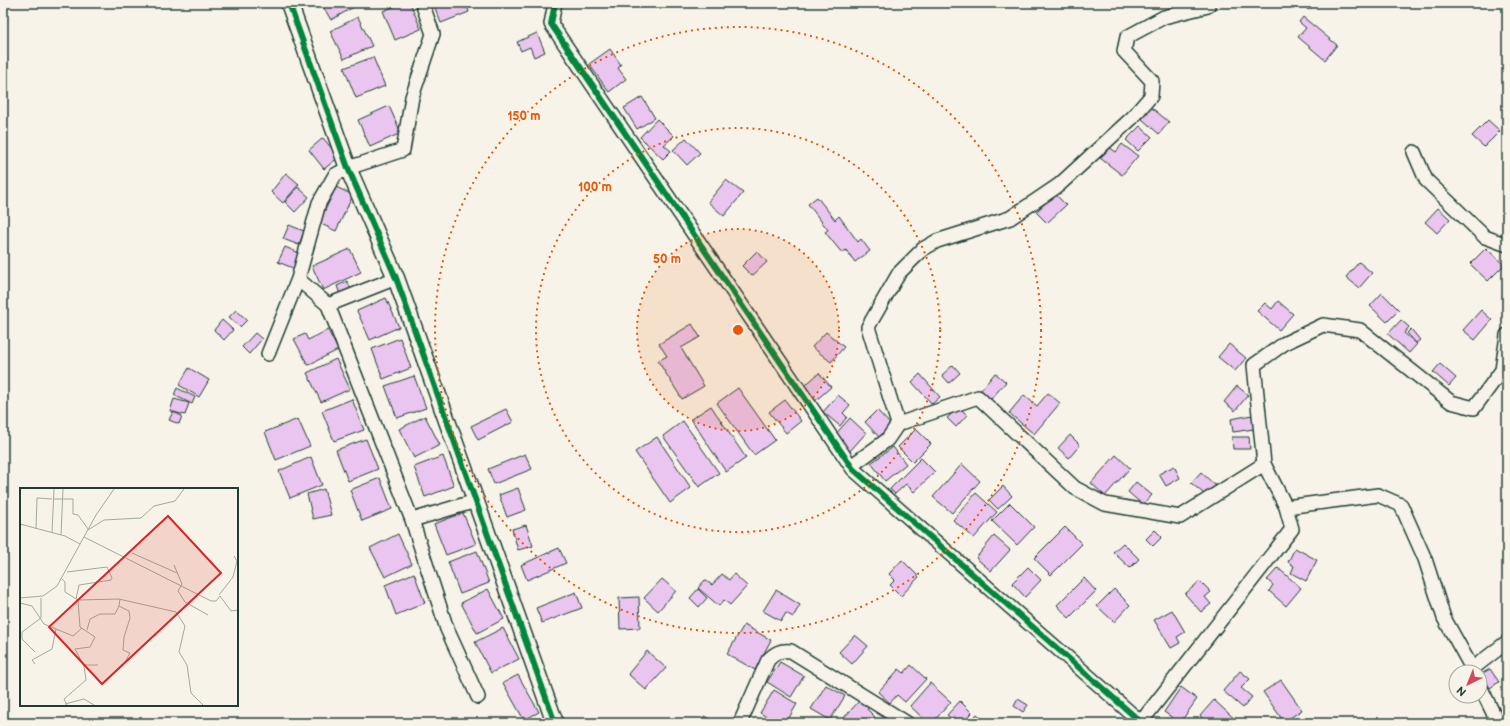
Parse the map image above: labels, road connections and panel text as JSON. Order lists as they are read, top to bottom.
{
  "north": "bottom left",
  "rings": ["150 m", "100 m", "50 m"]
}
